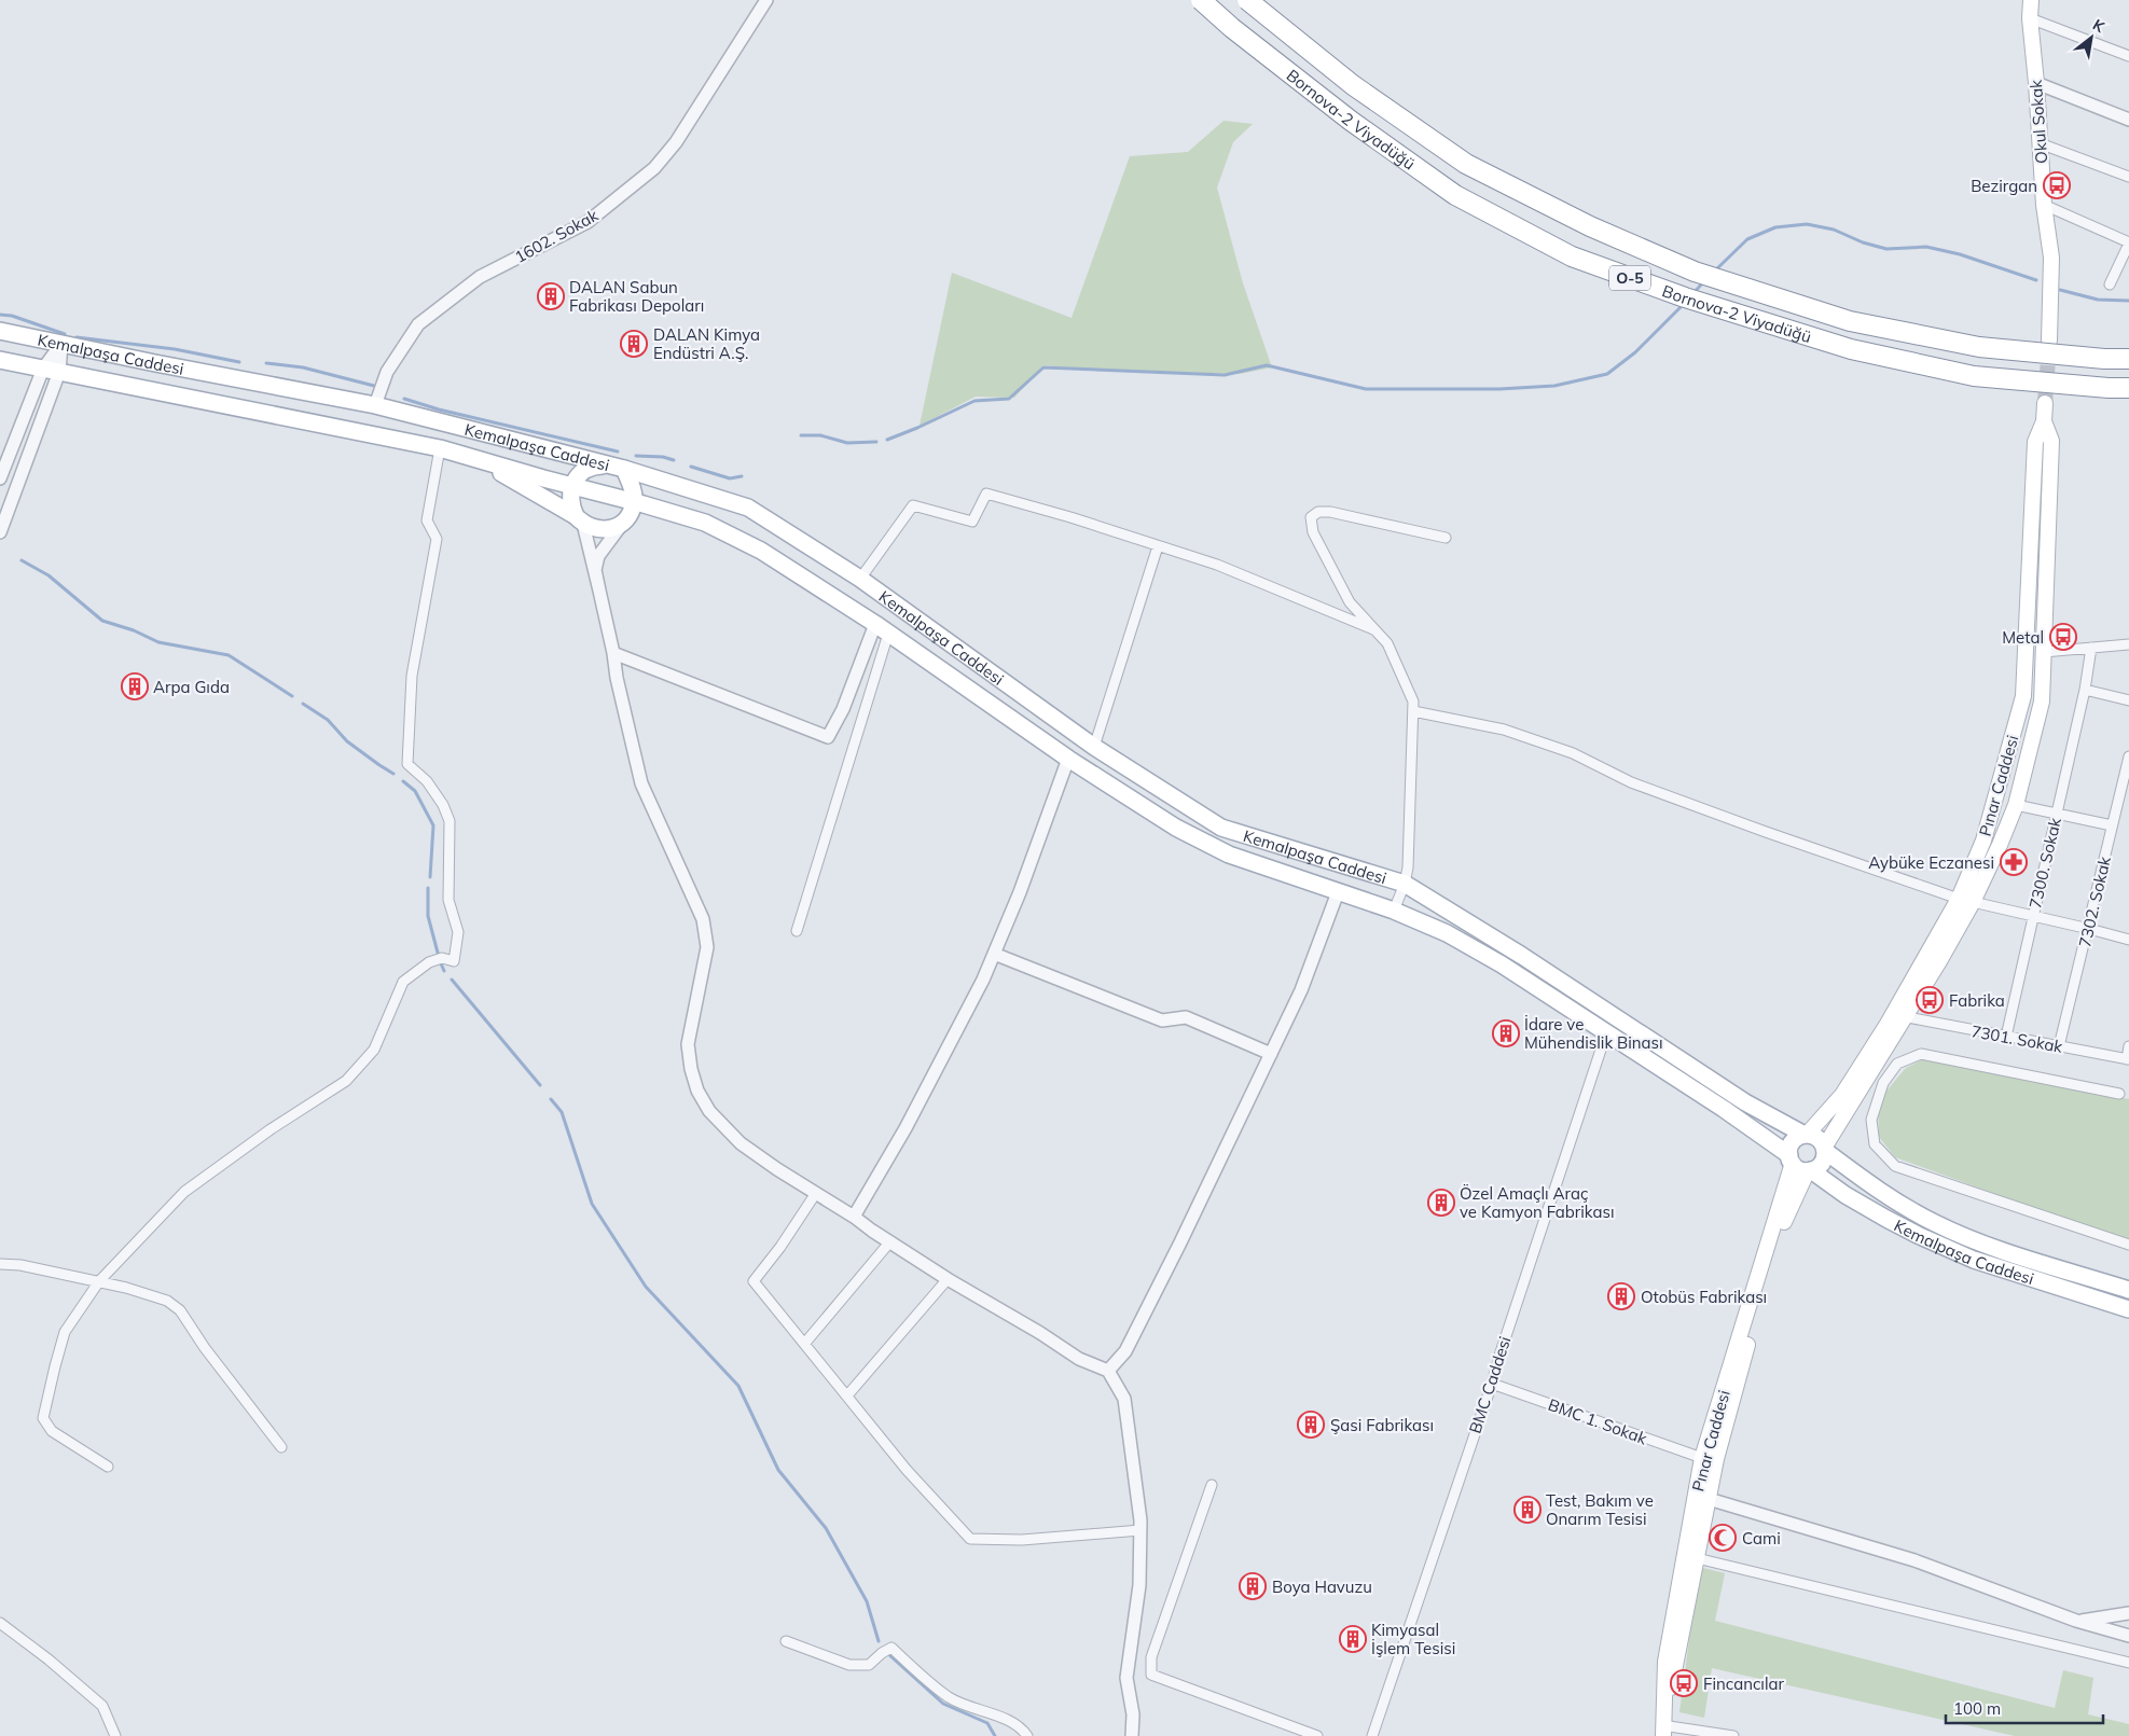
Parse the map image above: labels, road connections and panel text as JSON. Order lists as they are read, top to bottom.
{
  "streets": {
    "highway": ["Bornova-2 Viyadüğü", "O-5"],
    "main road": ["Okul Sokak", "Kemalpaşa Caddesi", "Pınar Caddesi"],
    "street": [
      "1602. Sokak",
      "7300. Sokak",
      "7302. Sokak",
      "7301. Sokak",
      "BMC Caddesi",
      "BMC 1. Sokak"
    ]
  },
  "crossings": [
    ["1602. Sokak", "Kemalpaşa Caddesi"],
    ["Kemalpaşa Caddesi", "Pınar Caddesi"],
    ["Kemalpaşa Caddesi", "BMC Caddesi"],
    ["Pınar Caddesi", "7301. Sokak"],
    ["Pınar Caddesi", "BMC 1. Sokak"],
    ["7300. Sokak", "7301. Sokak"],
    ["7302. Sokak", "7301. Sokak"],
    ["BMC Caddesi", "BMC 1. Sokak"]
  ],
  "places": {
    "bus stop": [
      "Bezirgan",
      "Metal",
      "Fabrika",
      "Fincancılar"
    ],
    "building": [
      "DALAN Sabun Fabrikası Depoları",
      "DALAN Kimya Endüstri A.Ş.",
      "Arpa Gıda",
      "İdare ve Mühendislik Binası",
      "Özel Amaçlı Araç ve Kamyon Fabrikası",
      "Otobüs Fabrikası",
      "Şasi Fabrikası",
      "Test, Bakım ve Onarım Tesisi",
      "Boya Havuzu",
      "Kimyasal İşlem Tesisi"
    ],
    "pharmacy": ["Aybüke Eczanesi"],
    "mosque": ["Cami"]
  },
  "scale_bar": "100 m",
  "north": "top right"
}
